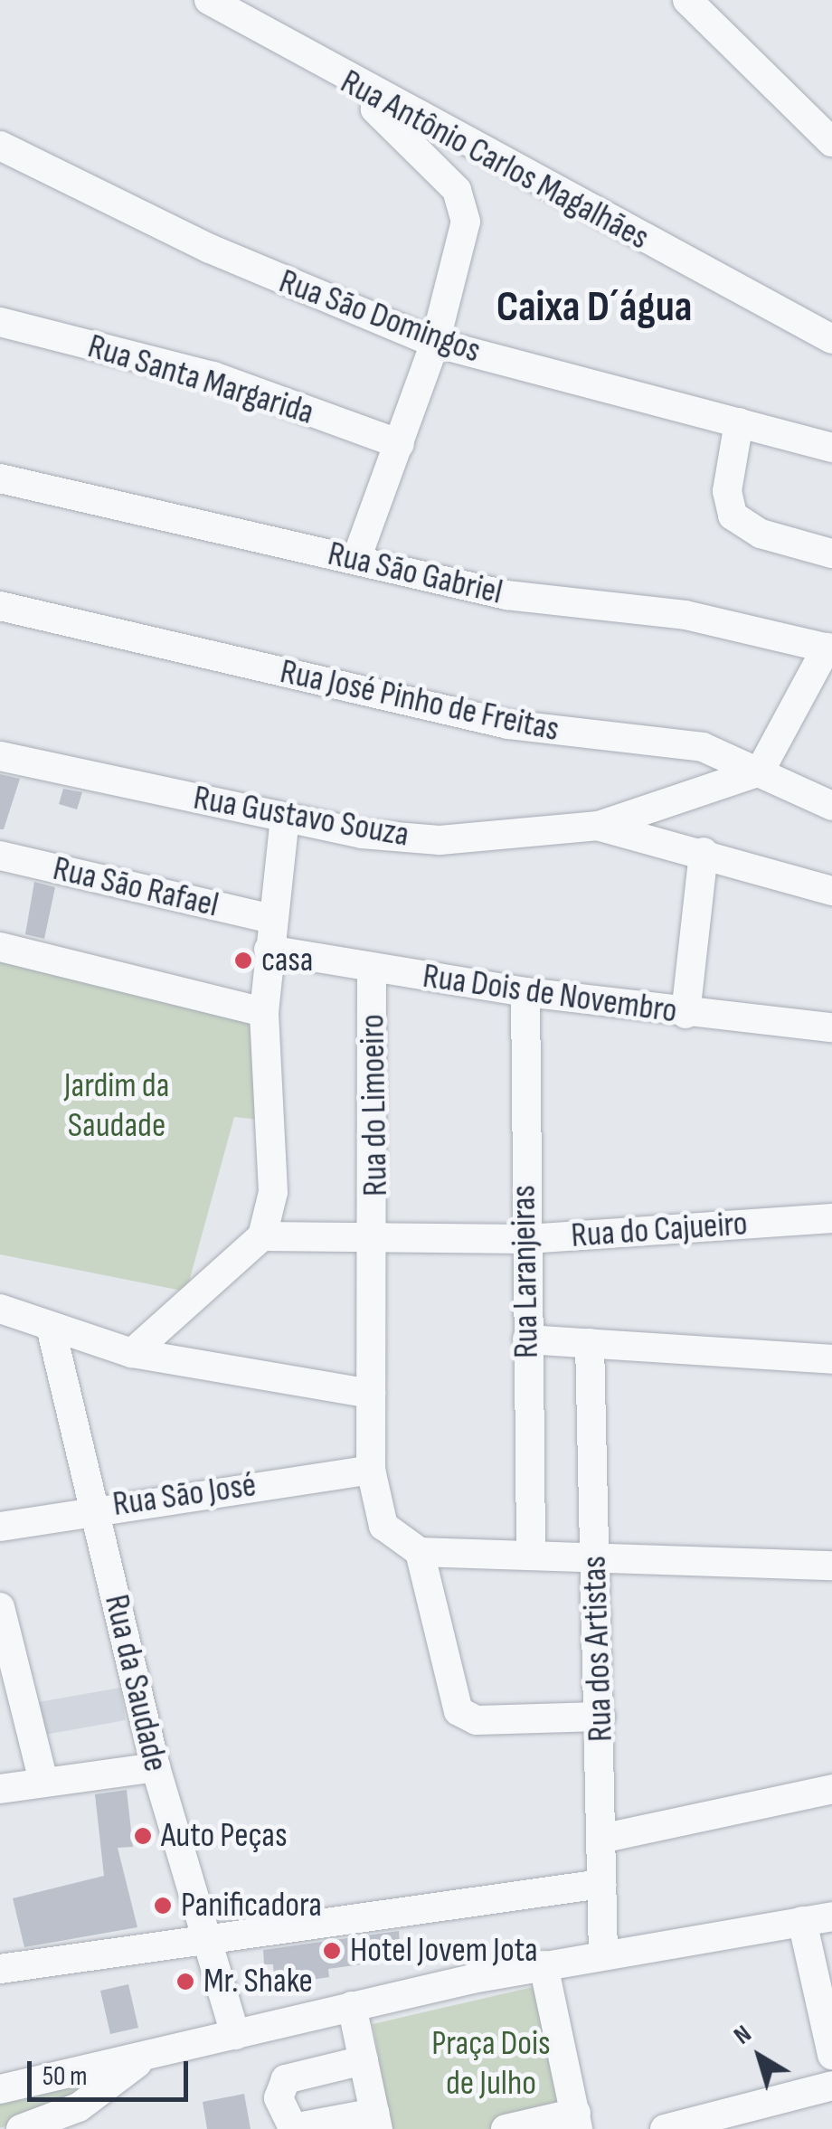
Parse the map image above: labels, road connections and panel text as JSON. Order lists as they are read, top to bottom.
{
  "streets": {
    "street": [
      "Rua Antônio Carlos Magalhães",
      "Rua São Domingos",
      "Rua Santa Margarida",
      "Rua São Gabriel",
      "Rua José Pinho de Freitas",
      "Rua Gustavo Souza",
      "Rua São Rafael",
      "Rua Dois de Novembro",
      "Rua do Limoeiro",
      "Rua do Cajueiro",
      "Rua Laranjeiras",
      "Rua São José",
      "Rua dos Artistas",
      "Rua da Saudade"
    ]
  },
  "crossings": [
    ["Rua José Pinho de Freitas", "Rua Gustavo Souza"],
    ["Rua Dois de Novembro", "Rua do Limoeiro"],
    ["Rua Dois de Novembro", "Rua Laranjeiras"],
    ["Rua do Limoeiro", "Rua do Cajueiro"],
    ["Rua do Cajueiro", "Rua Laranjeiras"],
    ["Rua São José", "Rua da Saudade"]
  ],
  "districts": ["Caixa D´água"],
  "parks": ["Jardim da Saudade", "Praça Dois de Julho"],
  "places": [
    "casa",
    "Auto Peças",
    "Panificadora",
    "Hotel Jovem Jota",
    "Mr. Shake"
  ],
  "scale_bar": "50 m",
  "north": "top left"
}
